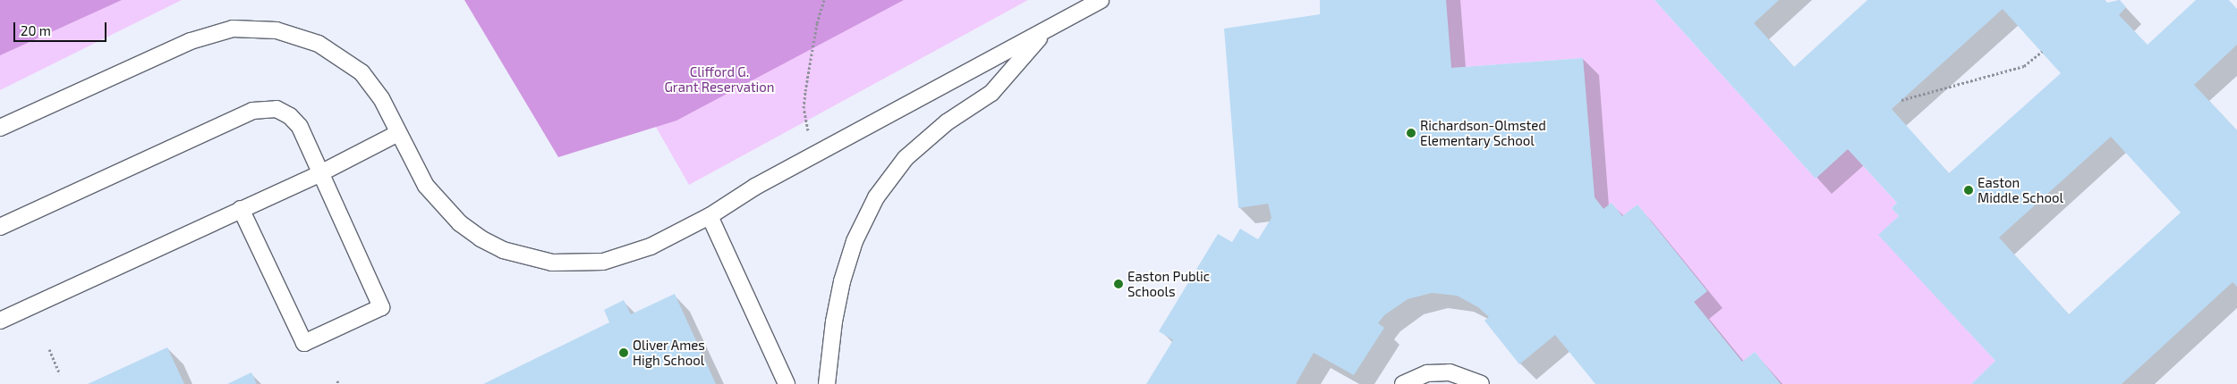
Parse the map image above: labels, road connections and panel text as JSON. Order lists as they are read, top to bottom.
{
  "parks": ["Clifford G. Grant Reservation"],
  "places": [
    "Richardson-Olmsted Elementary School",
    "Easton Middle School",
    "Easton Public Schools",
    "Oliver Ames High School"
  ],
  "scale_bar": "20 m"
}
